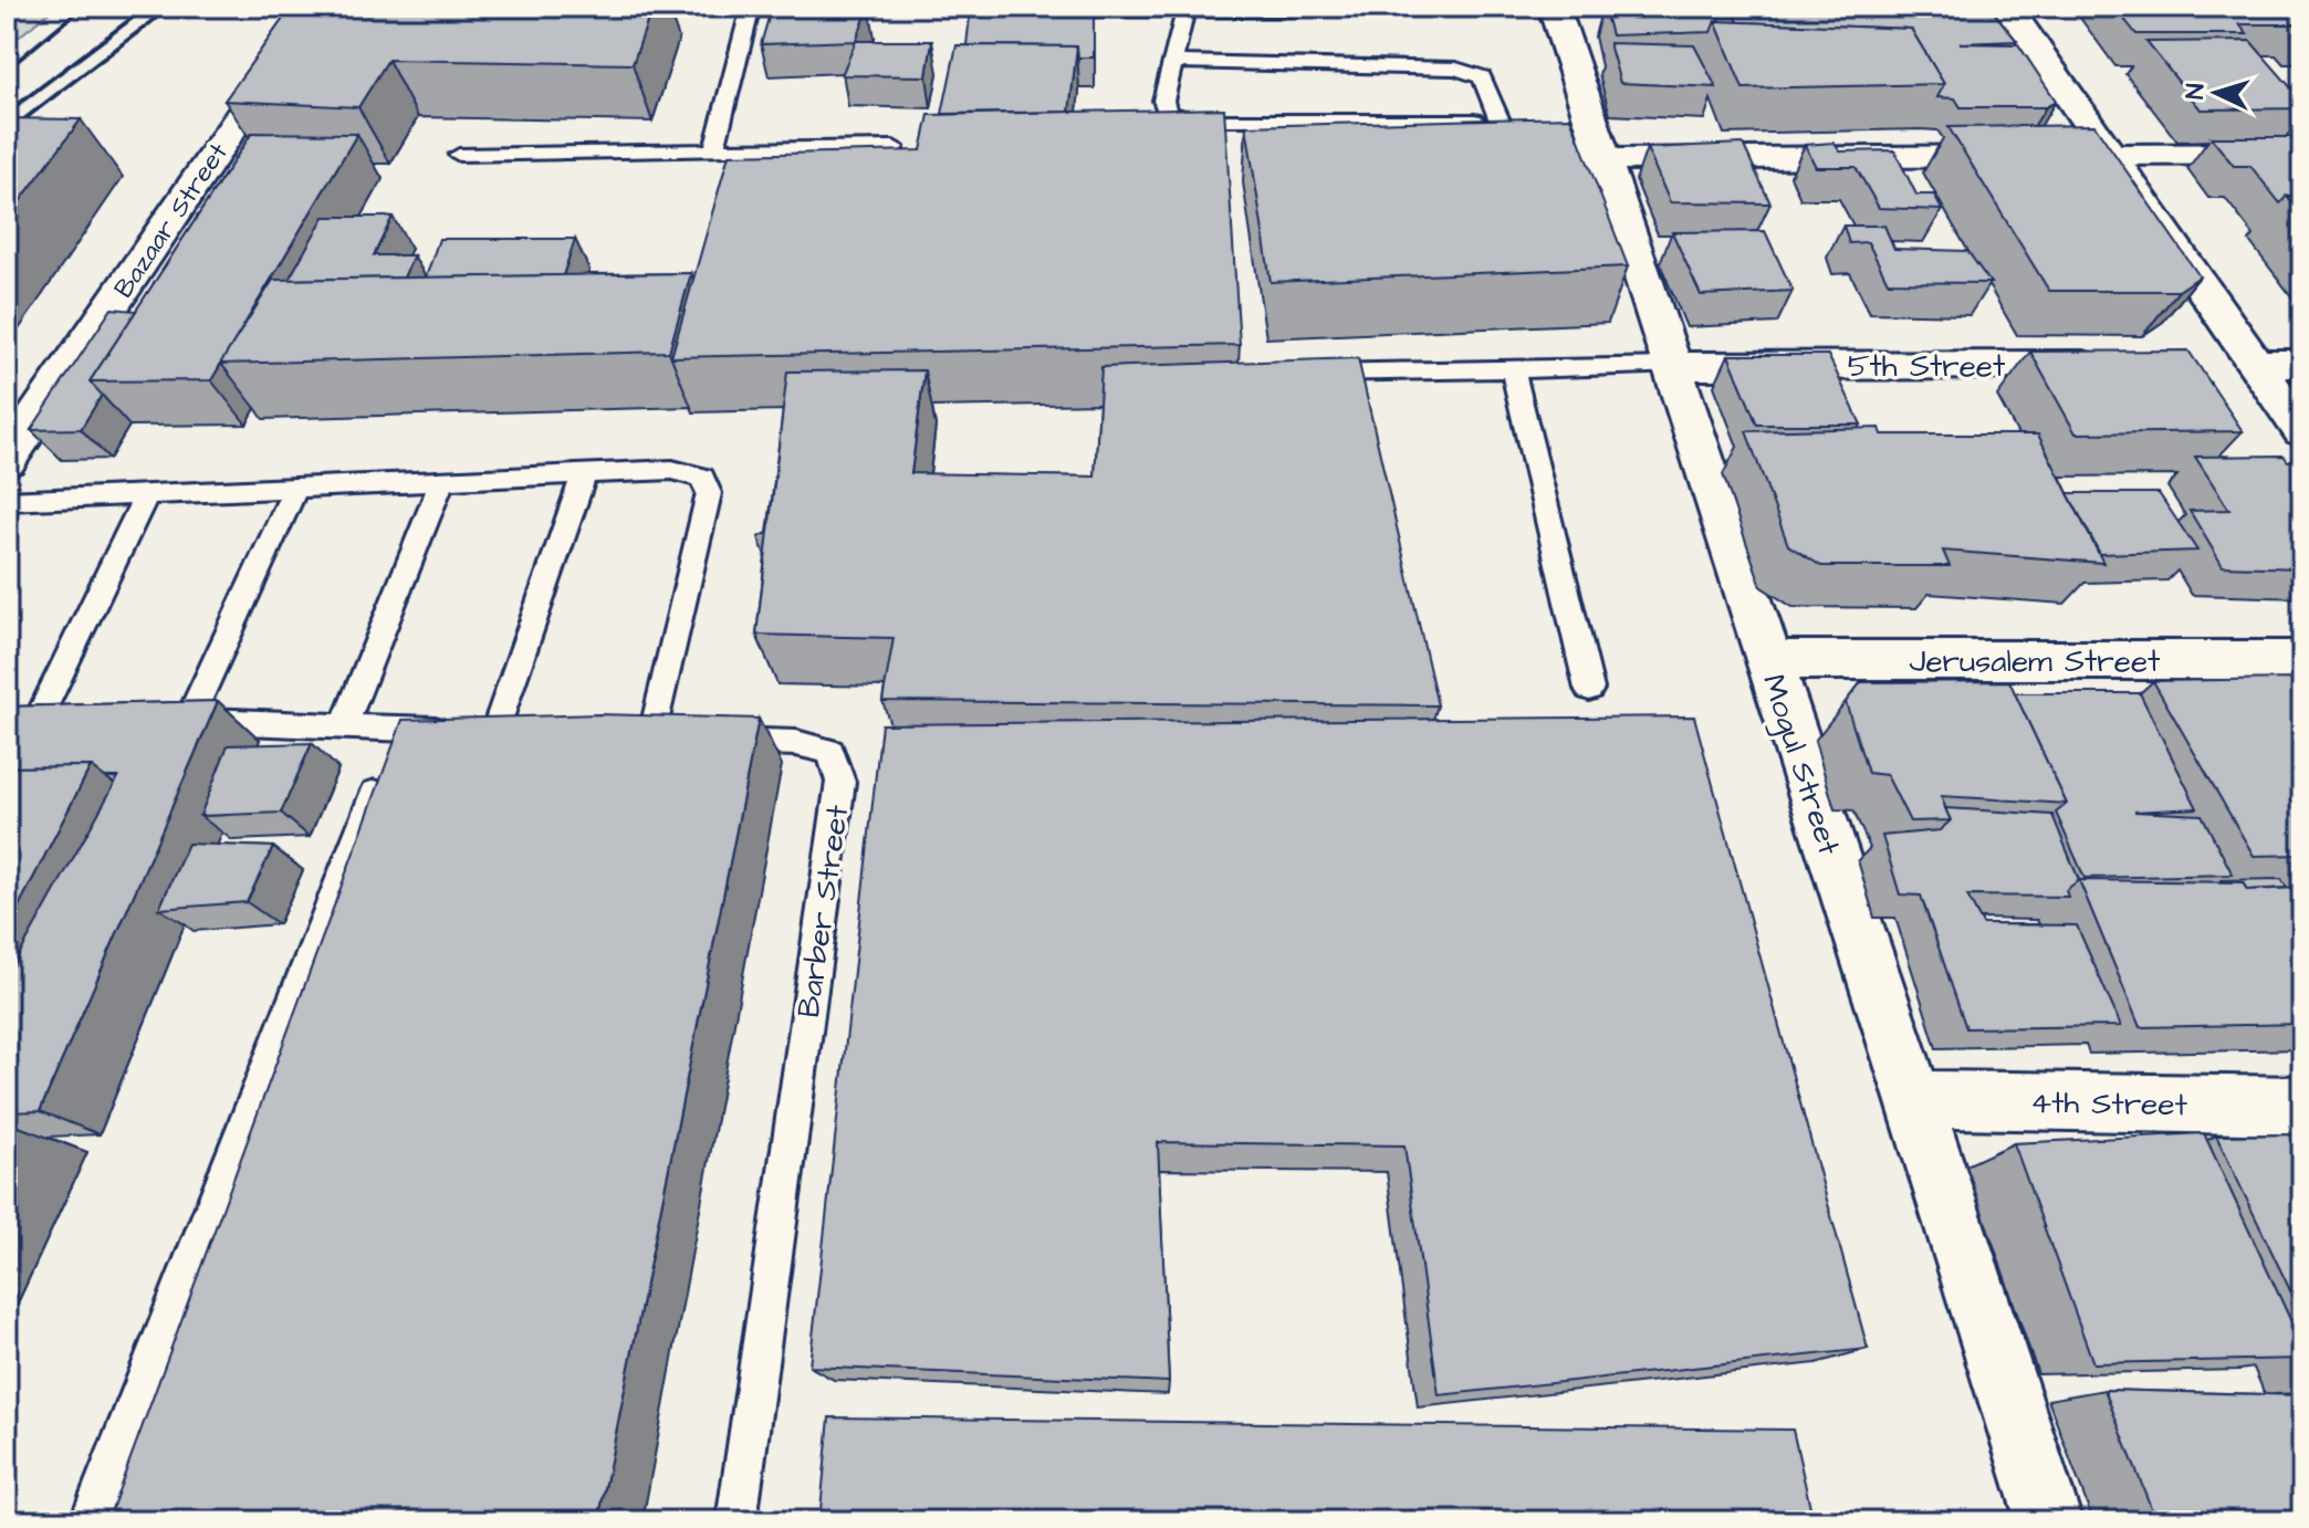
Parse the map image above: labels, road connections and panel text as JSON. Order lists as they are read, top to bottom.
{
  "streets": {
    "street": [
      "Bazaar Street",
      "5th Street",
      "Jerusalem Street",
      "Mogul Street",
      "4th Street"
    ],
    "lane": ["Barber Street"]
  },
  "crossings": [
    ["5th Street", "Mogul Street"],
    ["Jerusalem Street", "Mogul Street"],
    ["Mogul Street", "4th Street"]
  ],
  "north": "left"
}
